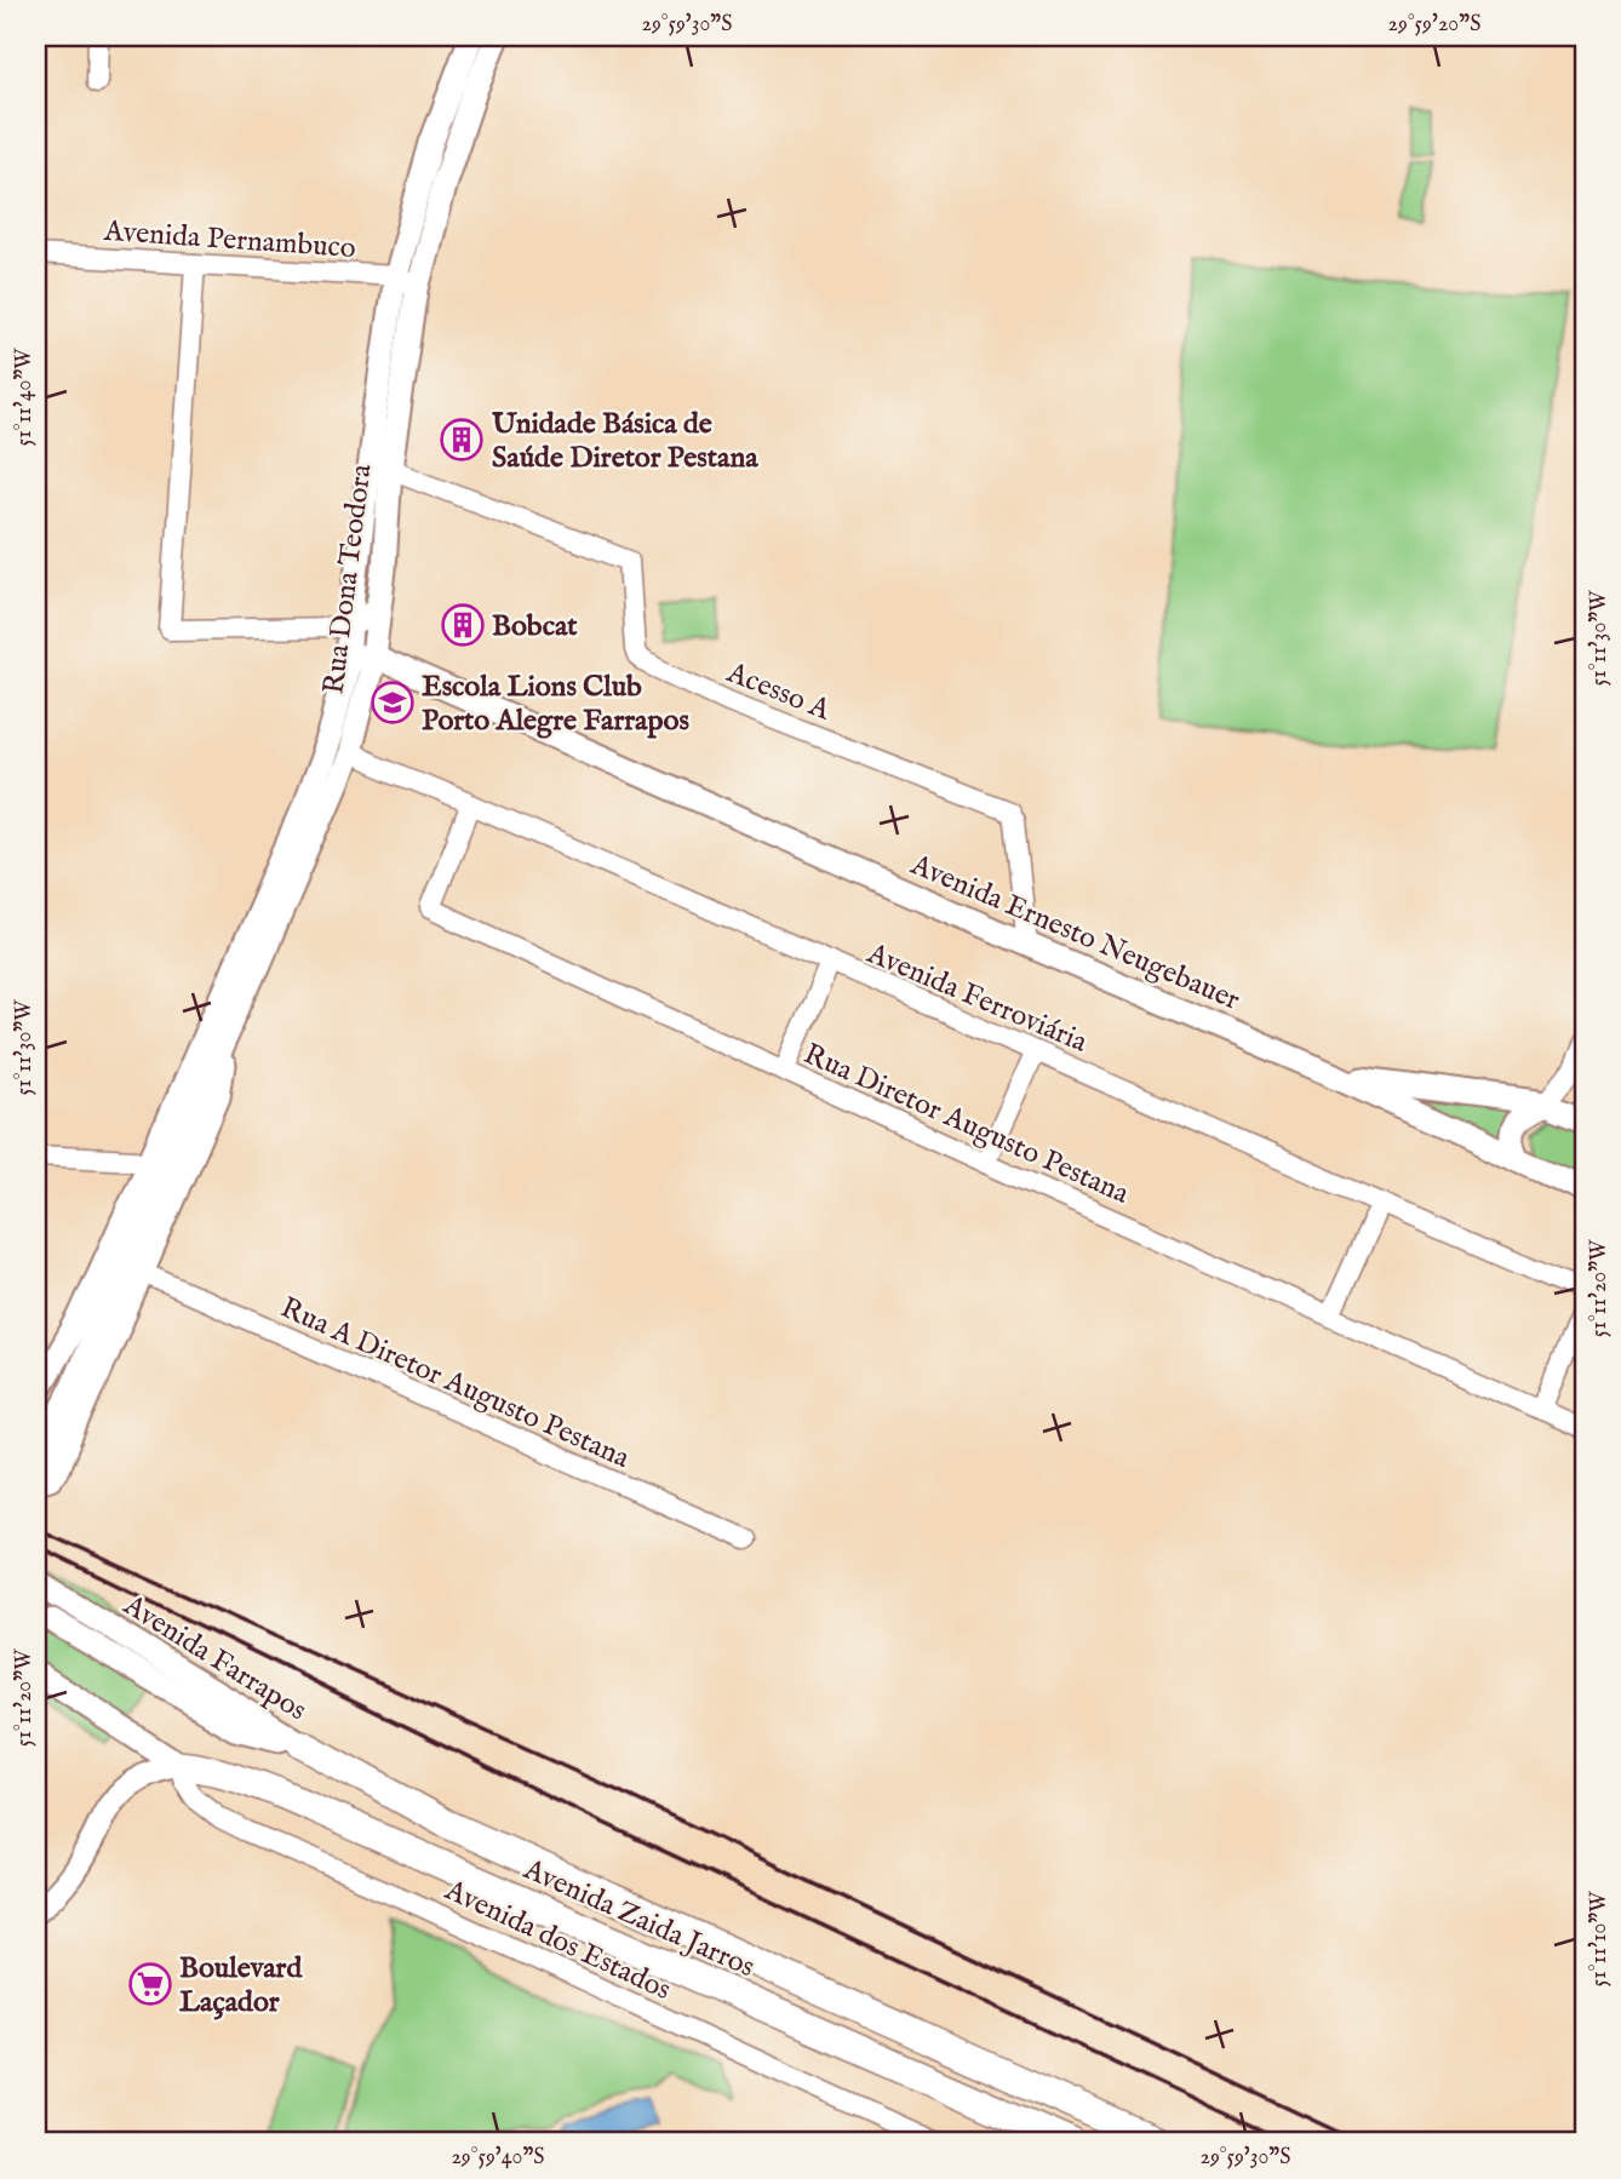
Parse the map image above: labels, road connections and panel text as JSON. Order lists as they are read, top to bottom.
{
  "streets": {
    "highway": ["Avenida Zaida Jarros"],
    "main road": ["Rua Dona Teodora", "Avenida Ernesto Neugebauer", "Avenida Farrapos"],
    "street": [
      "Avenida Pernambuco",
      "Acesso A",
      "Avenida Ferroviária",
      "Rua Diretor Augusto Pestana",
      "Rua A Diretor Augusto Pestana",
      "Avenida dos Estados"
    ]
  },
  "crossings": [
    ["Avenida Pernambuco", "Rua Dona Teodora"],
    ["Rua Dona Teodora", "Acesso A"],
    ["Rua Dona Teodora", "Avenida Ernesto Neugebauer"],
    ["Rua Dona Teodora", "Avenida Ferroviária"],
    ["Acesso A", "Avenida Ernesto Neugebauer"],
    ["Avenida Ferroviária", "Rua Diretor Augusto Pestana"],
    ["Avenida Farrapos", "Avenida Zaida Jarros"],
    ["Avenida Zaida Jarros", "Avenida dos Estados"]
  ],
  "places": {
    "building": ["Unidade Básica de Saúde Diretor Pestana", "Bobcat"],
    "school or university": ["Escola Lions Club Porto Alegre Farrapos"],
    "supermarket": ["Boulevard Laçador"]
  },
  "coordinates": [
    "29°59'30\"S",
    "29°59'20\"S",
    "51°11'40\"W",
    "51°11'30\"W",
    "51°11'20\"W",
    "51°11'10\"W",
    "29°59'40\"S"
  ]
}
